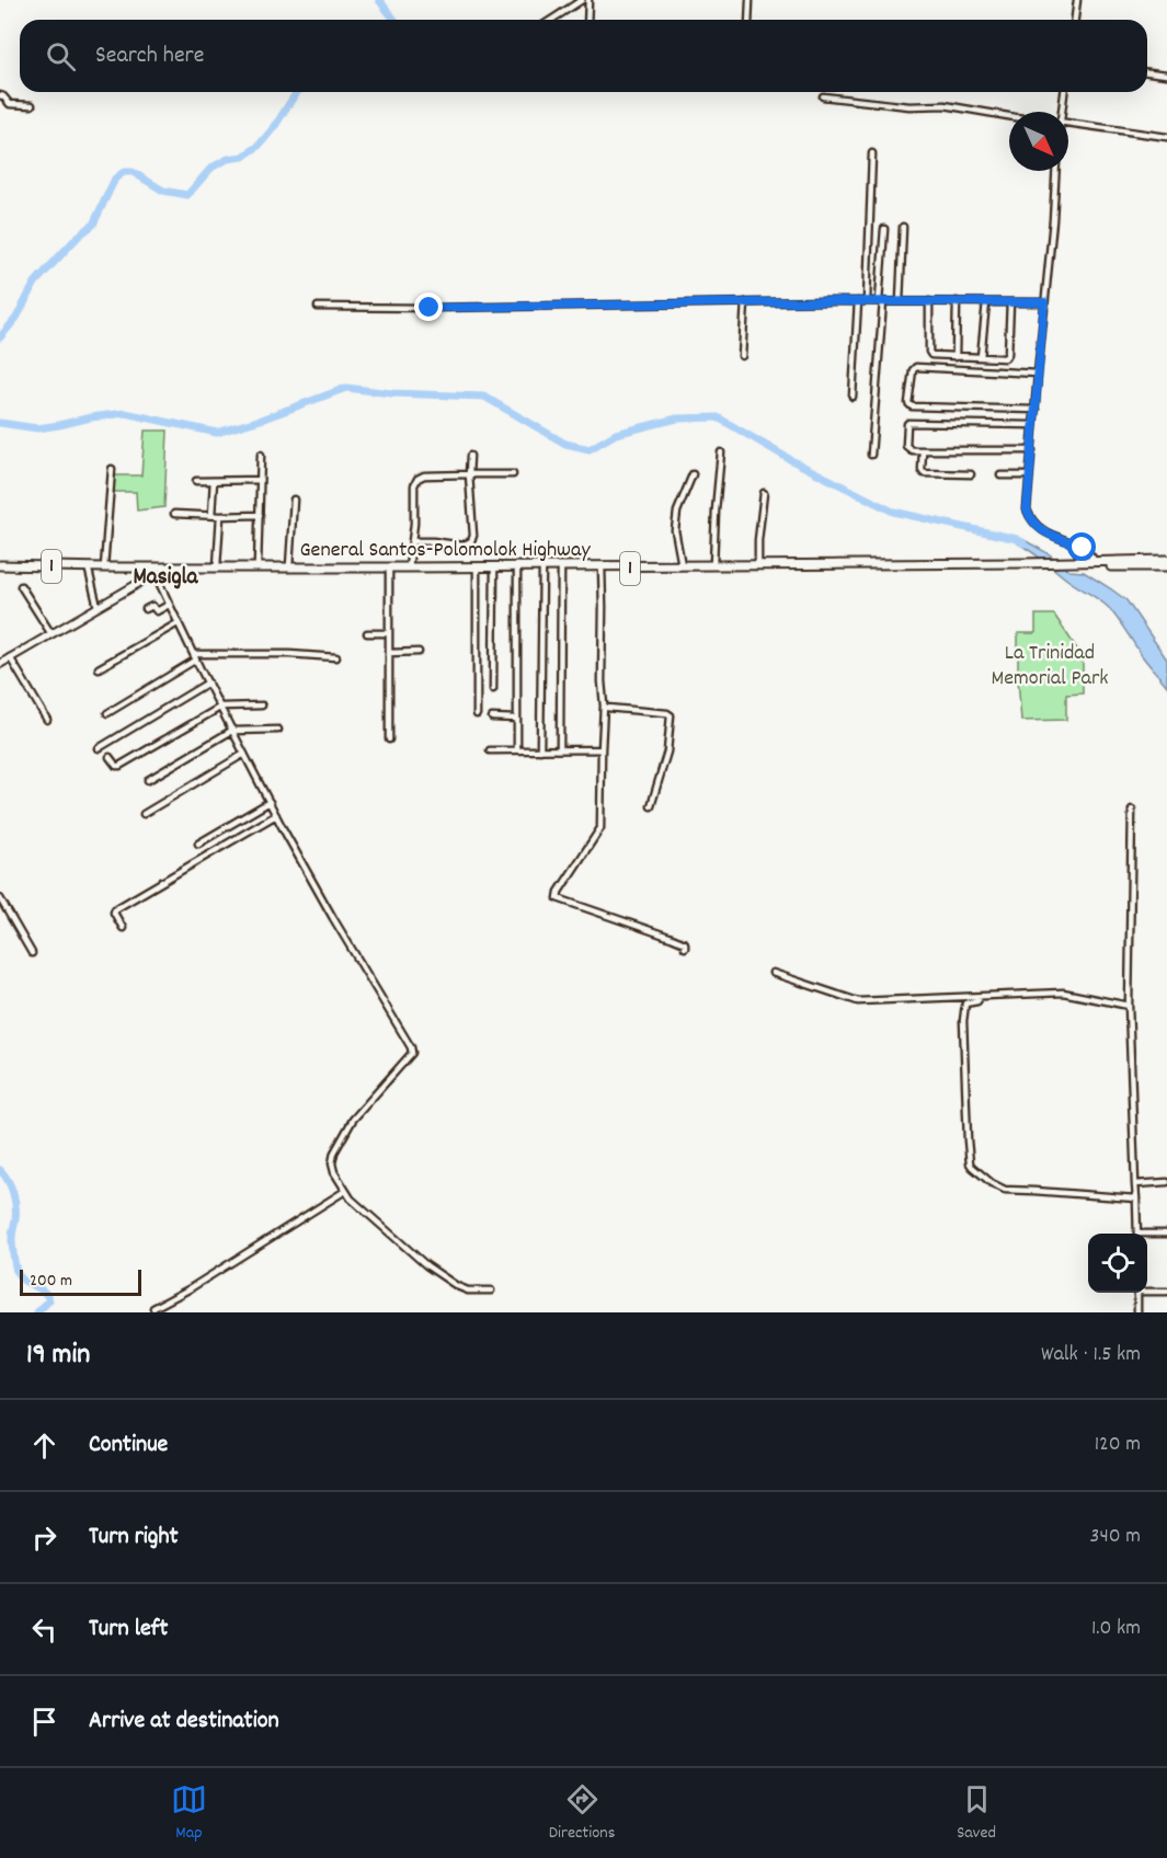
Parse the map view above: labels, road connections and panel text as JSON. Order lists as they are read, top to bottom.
{
  "streets": {
    "highway": ["General Santos-Polomolok Highway", "1"]
  },
  "crossings": [
    ["General Santos-Polomolok Highway", "1"]
  ],
  "districts": ["Masigla"],
  "parks": ["La Trinidad Memorial Park"],
  "scale_bar": "200 m",
  "north": "bottom right",
  "page": {
    "search": "Search here",
    "scale": "200 m",
    "heading": ["19 min", "Walk · 1.5 km"],
    "list": [
      ["Continue", "120 m"],
      ["Turn right", "340 m"],
      ["Turn left", "1.0 km"],
      "Arrive at destination"
    ],
    "nav": ["Map", "Directions", "Saved"]
  }
}
